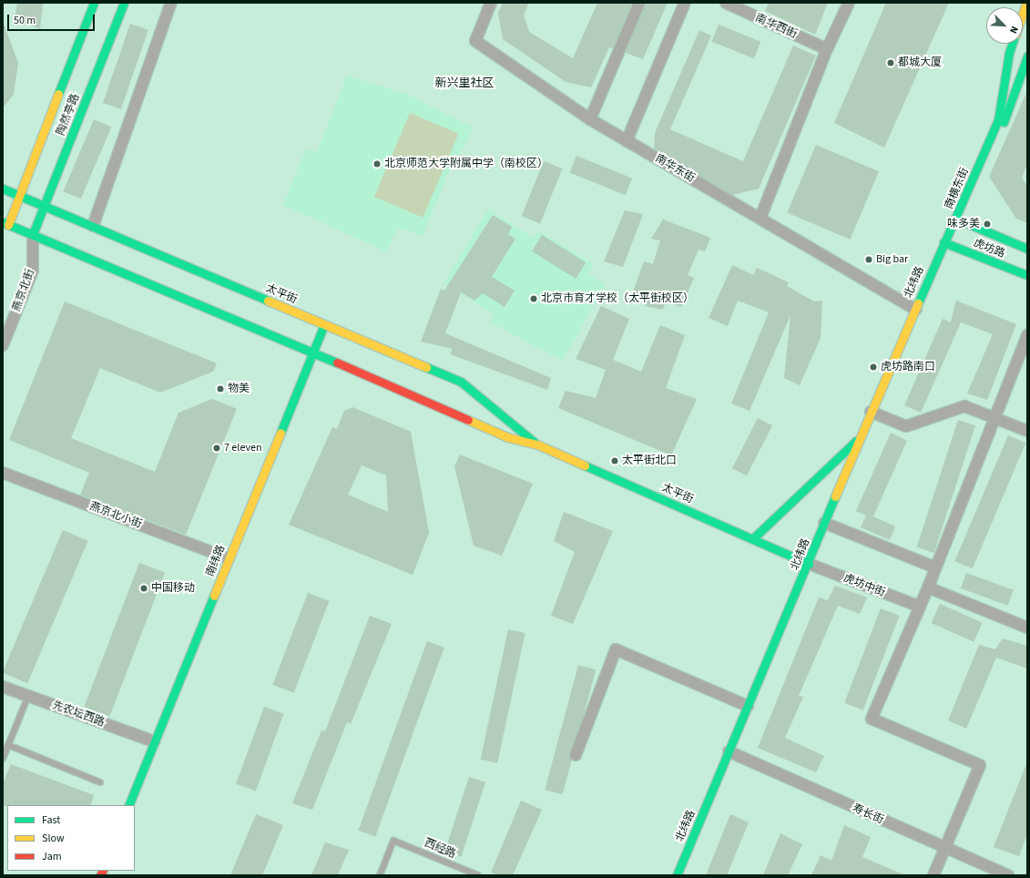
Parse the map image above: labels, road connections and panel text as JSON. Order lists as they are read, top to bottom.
{
  "streets": {
    "main road": [
      "陶然亭路",
      "南横东街",
      "虎坊路",
      "北纬路",
      "太平街",
      "南纬路"
    ],
    "street": [
      "南华西街",
      "南华东街",
      "燕京北街",
      "燕京北小街",
      "虎坊中街",
      "先农坛西路",
      "寿长街"
    ],
    "lane": ["西经路"]
  },
  "crossings": [
    ["陶然亭路", "燕京北街"],
    ["陶然亭路", "太平街"],
    ["南华东街", "北纬路"],
    ["南横东街", "虎坊路"],
    ["南横东街", "北纬路"],
    ["虎坊路", "北纬路"],
    ["北纬路", "太平街"],
    ["北纬路", "虎坊中街"],
    ["北纬路", "寿长街"],
    ["燕京北街", "太平街"],
    ["太平街", "南纬路"],
    ["太平街", "虎坊中街"],
    ["燕京北小街", "南纬路"],
    ["南纬路", "先农坛西路"]
  ],
  "districts": ["新兴里社区"],
  "places": [
    "都城大厦",
    "北京师范大学附属中学（南校区）",
    "味多美",
    "Big bar",
    "北京市育才学校（太平街校区）",
    "虎坊路南口",
    "物美",
    "7 eleven",
    "太平街北口",
    "中国移动"
  ],
  "legend": ["Fast", "Slow", "Jam"],
  "scale_bar": "50 m",
  "north": "bottom right"
}
